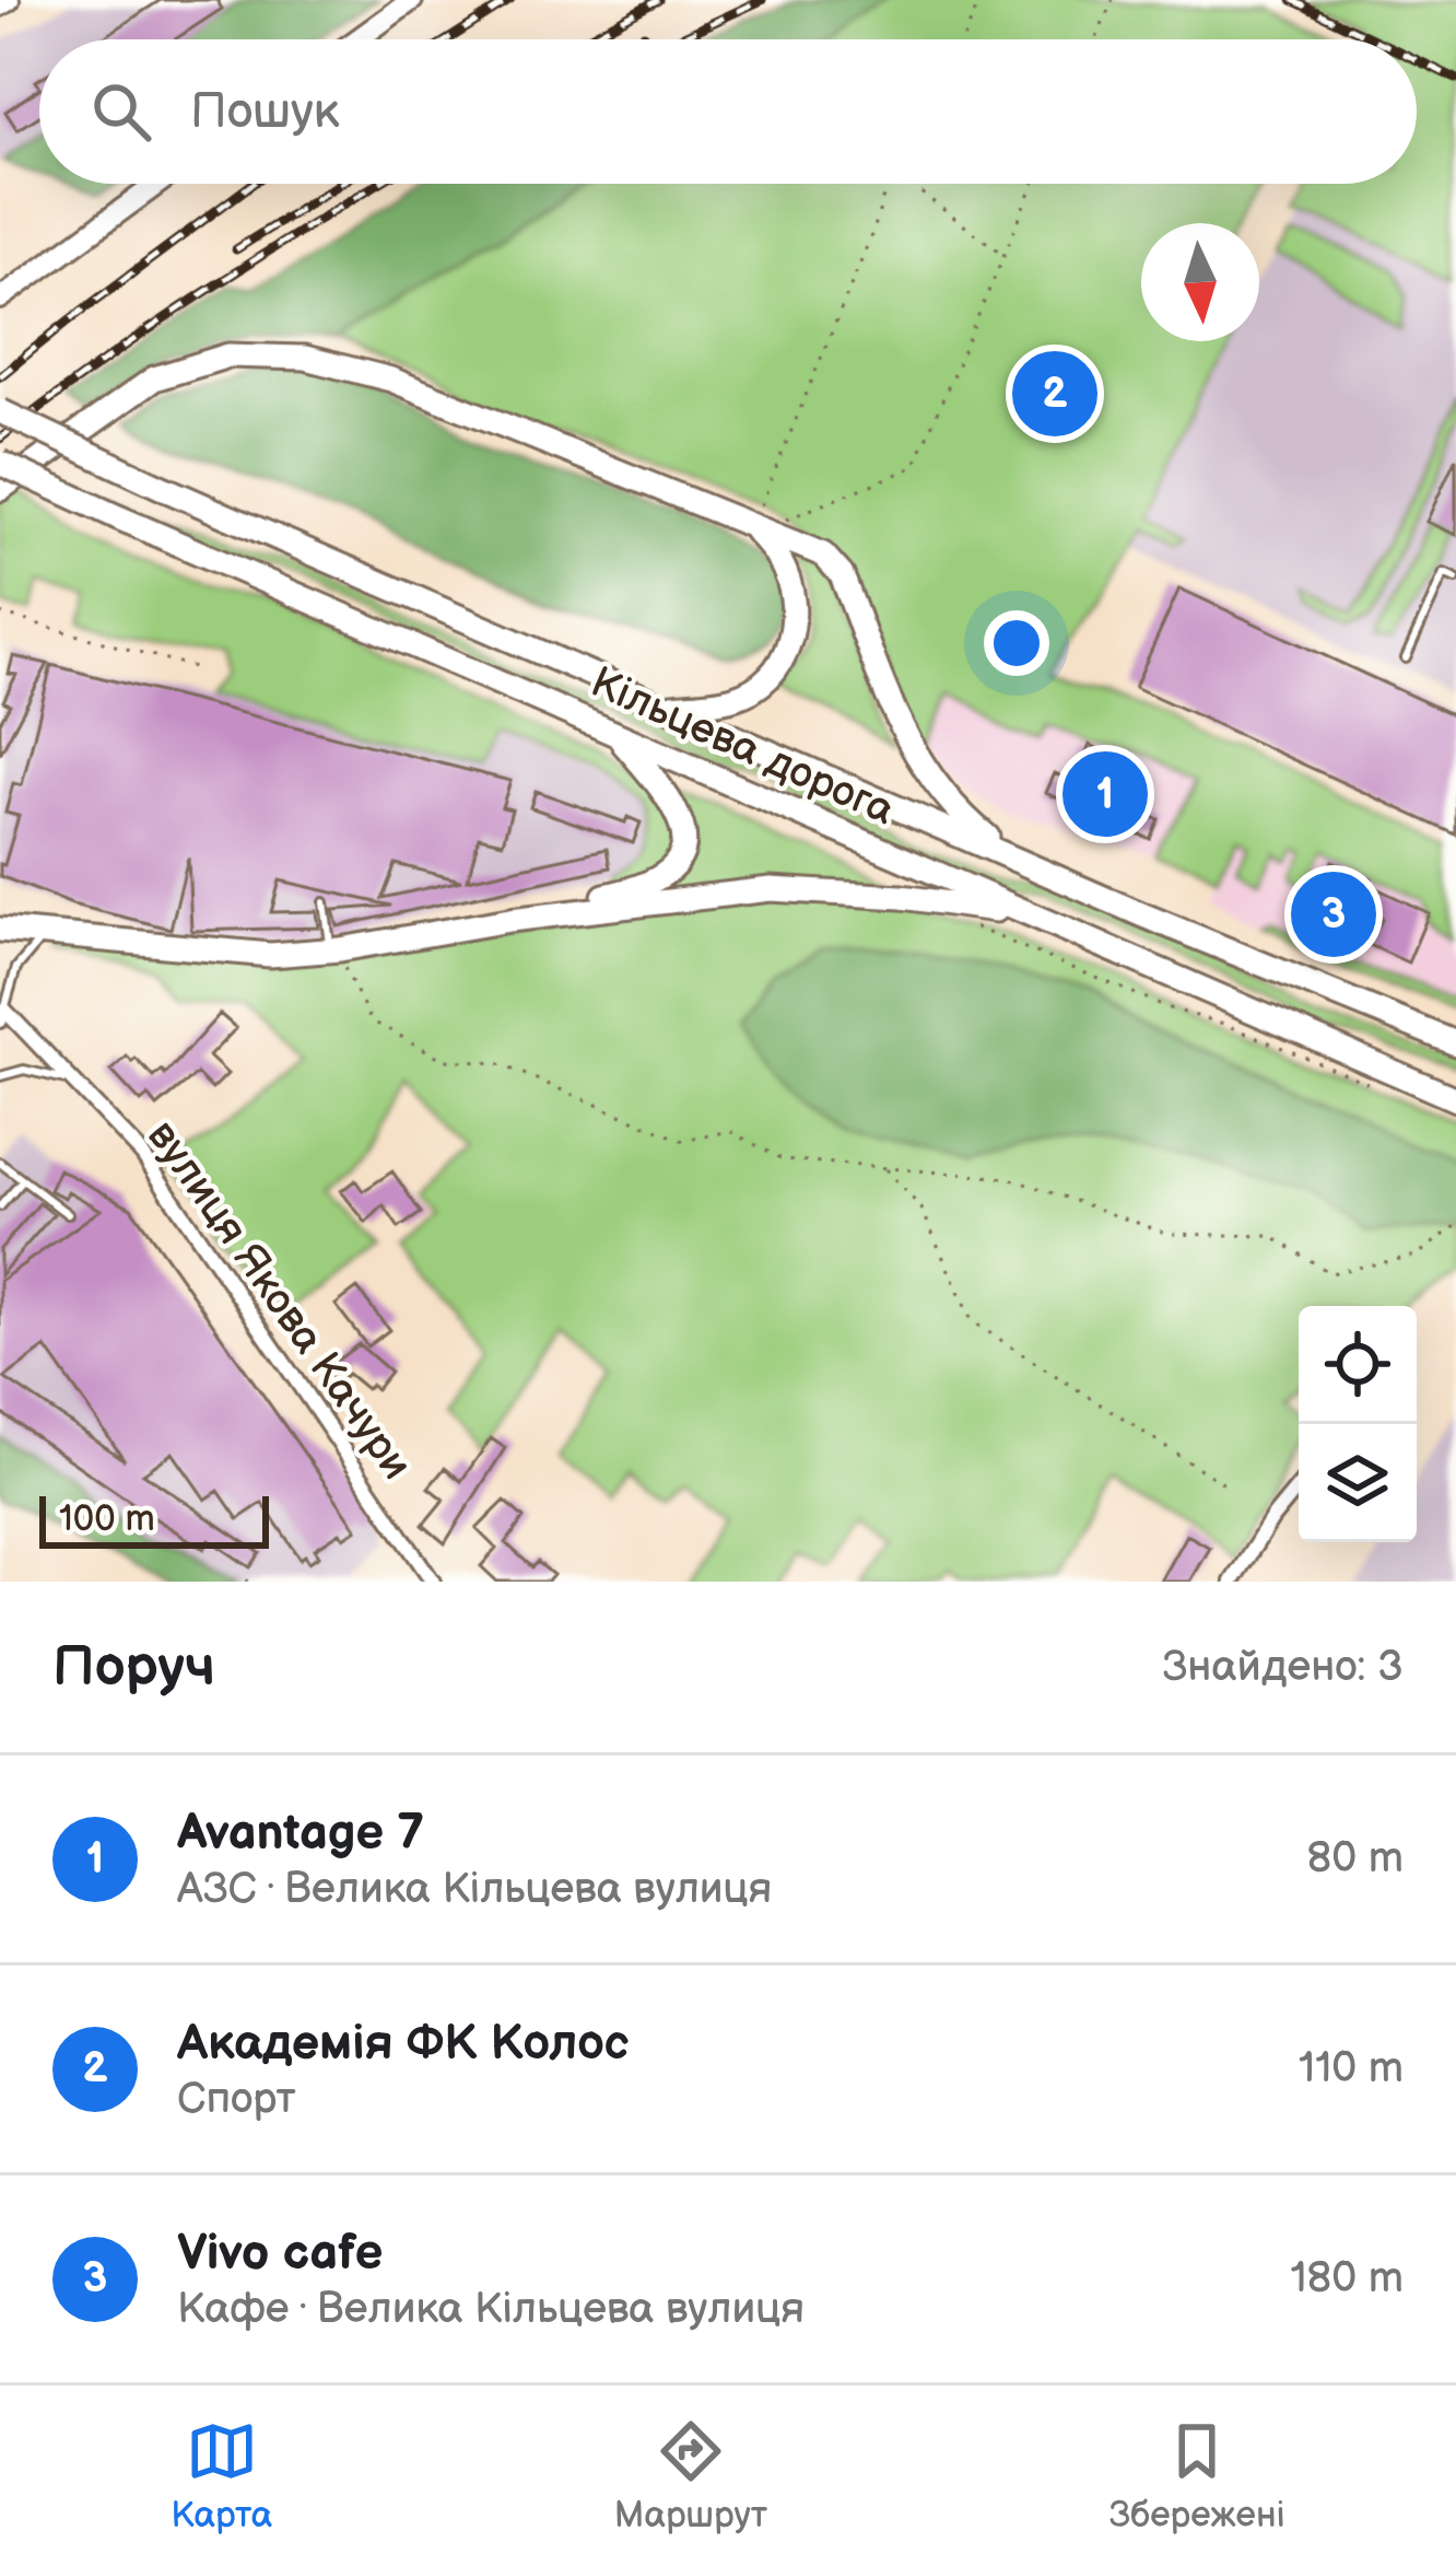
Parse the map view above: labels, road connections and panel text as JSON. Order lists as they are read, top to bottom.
{
  "streets": {
    "highway": ["Кільцева дорога"],
    "street": ["вулиця Якова Качури"]
  },
  "scale_bar": "100 m",
  "north": "bottom",
  "page": {
    "search": "Пошук",
    "pins": ["2", "1", "3"],
    "scale": "100 m",
    "heading": ["Поруч", "Знайдено: 3"],
    "list": [
      {
        "mark": "1",
        "name": "Avantage 7",
        "note": "АЗС · Велика Кільцева вулиця",
        "value": "80 m"
      },
      {
        "mark": "2",
        "name": "Академія ФК Колос",
        "note": "Спорт",
        "value": "110 m"
      },
      {
        "mark": "3",
        "name": "Vivo cafe",
        "note": "Кафе · Велика Кільцева вулиця",
        "value": "180 m"
      }
    ],
    "nav": ["Карта", "Маршрут", "Збережені"]
  }
}
